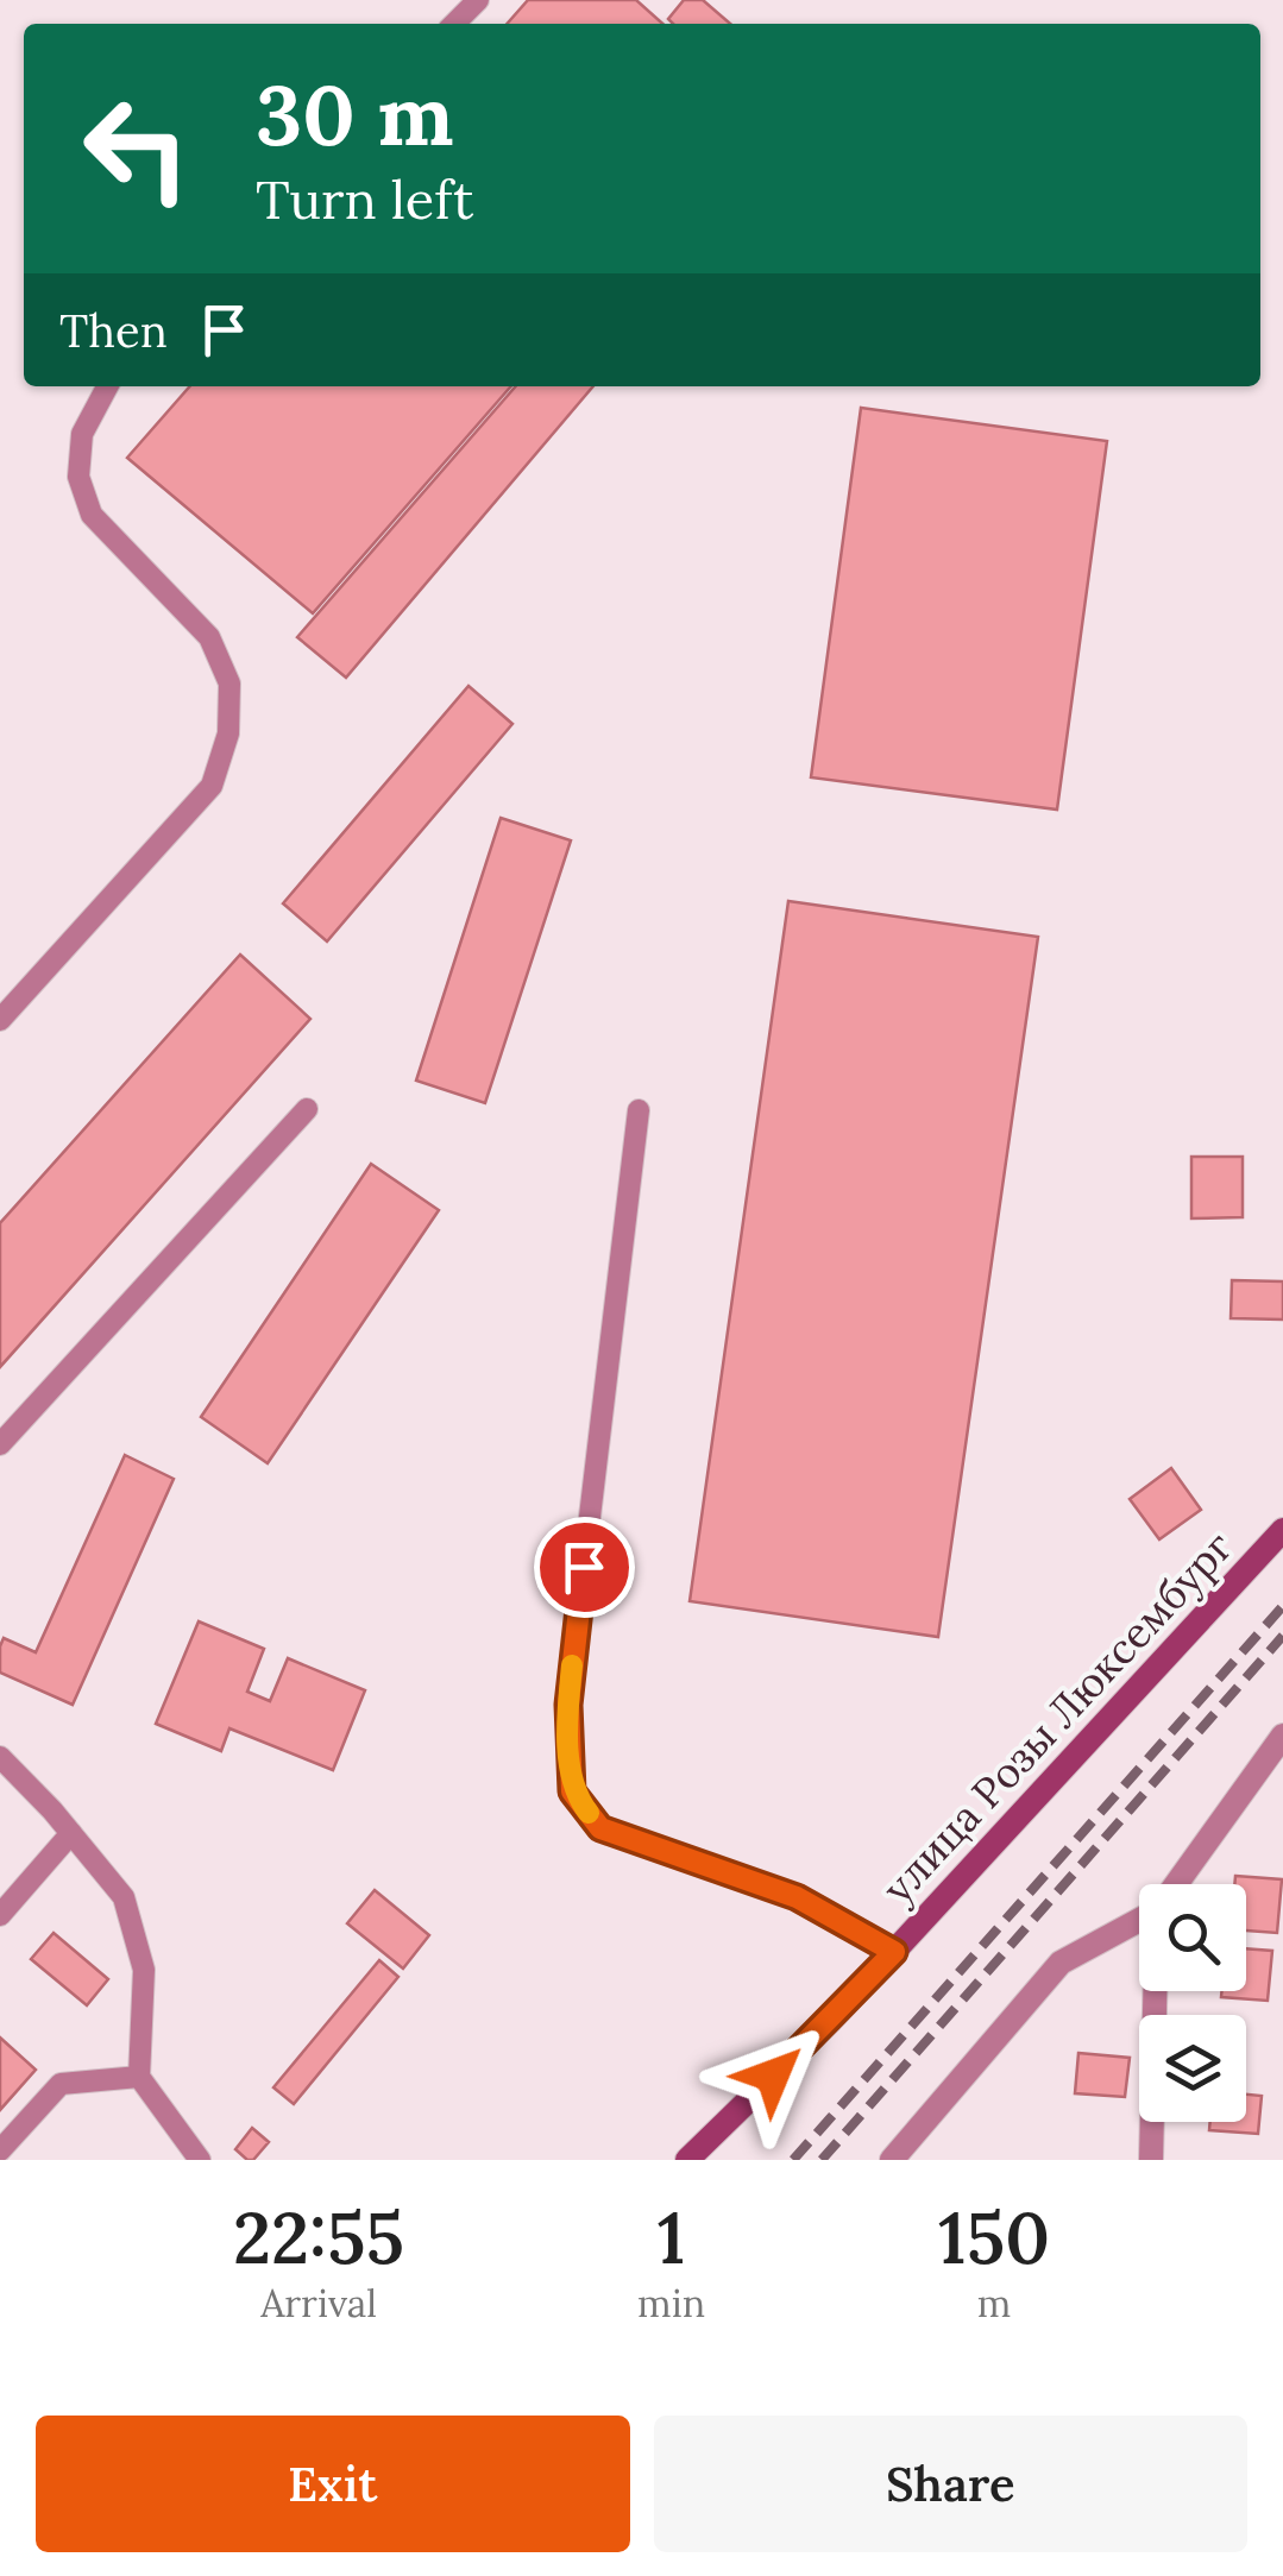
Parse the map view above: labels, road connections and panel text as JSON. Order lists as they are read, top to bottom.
{
  "streets": {
    "main road": ["улица Розы Люксембург"]
  },
  "page": {
    "turn": ["30 m", "Turn left"],
    "then": "Then",
    "eta": [
      "22:55",
      "Arrival",
      "1",
      "min",
      "150",
      "m"
    ],
    "buttons": ["Exit", "Share"]
  }
}
